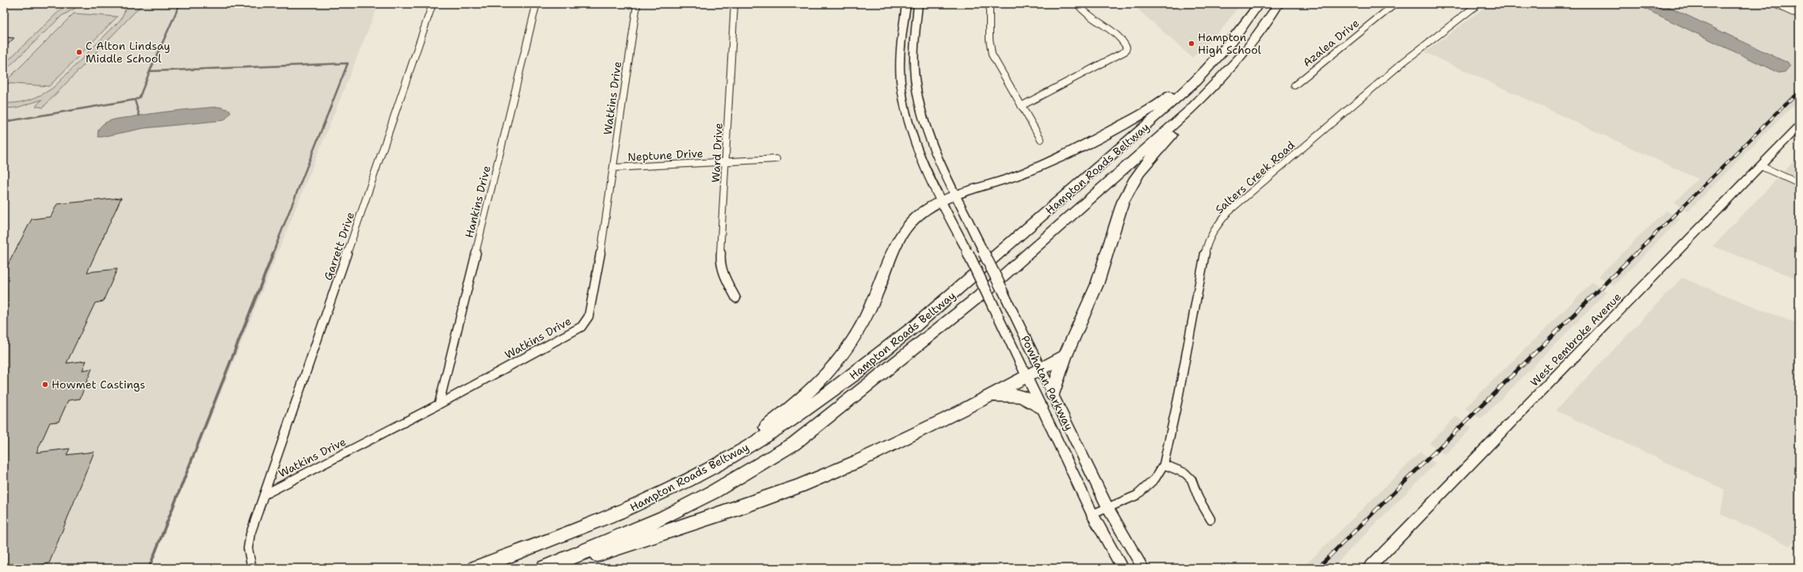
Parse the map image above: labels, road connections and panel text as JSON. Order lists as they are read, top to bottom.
{
  "streets": {
    "highway": ["Hampton Roads Beltway"],
    "main road": ["West Pembroke Avenue", "Powhatan Parkway"],
    "street": [
      "Azalea Drive",
      "Watkins Drive",
      "Ward Drive",
      "Neptune Drive",
      "Salters Creek Road",
      "Hankins Drive",
      "Garrett Drive"
    ]
  },
  "crossings": [
    ["Watkins Drive", "Neptune Drive"],
    ["Watkins Drive", "Hankins Drive"],
    ["Watkins Drive", "Garrett Drive"],
    ["Ward Drive", "Neptune Drive"],
    ["Salters Creek Road", "Powhatan Parkway"]
  ],
  "places": ["Hampton High School", "C Alton Lindsay Middle School", "Howmet Castings"]
}
